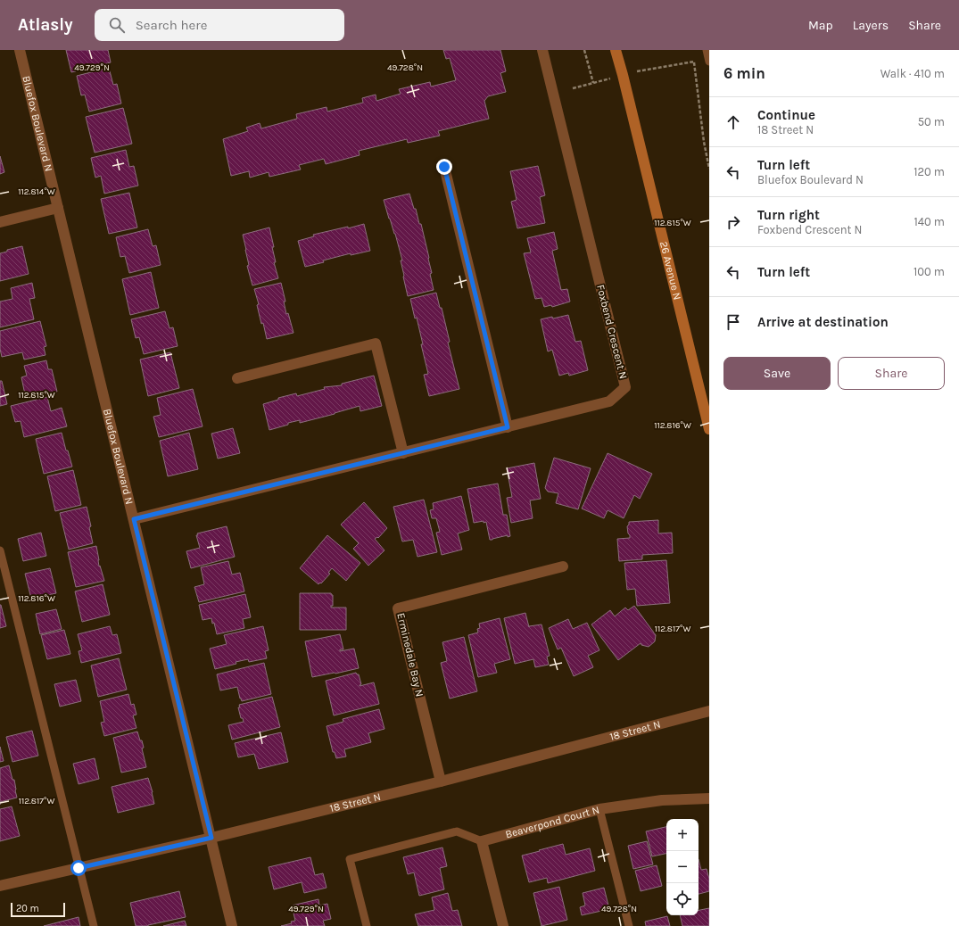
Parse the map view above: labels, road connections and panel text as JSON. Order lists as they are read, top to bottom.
{
  "streets": {
    "main road": ["26 Avenue N"],
    "street": [
      "Bluefox Boulevard N",
      "Foxbend Crescent N",
      "Erminedale Bay N",
      "18 Street N",
      "Beaverpond Court N"
    ]
  },
  "crossings": [
    ["Bluefox Boulevard N", "Foxbend Crescent N"],
    ["Bluefox Boulevard N", "18 Street N"],
    ["Erminedale Bay N", "18 Street N"]
  ],
  "scale_bar": "20 m",
  "page": {
    "header": "Atlasly",
    "search": "Search here",
    "nav": ["Map", "Layers", "Share"],
    "heading": ["6 min", "Walk · 410 m"],
    "list": [
      ["Continue", "18 Street N", "50 m"],
      ["Turn left", "Bluefox Boulevard N", "120 m"],
      ["Turn right", "Foxbend Crescent N", "140 m"],
      ["Turn left", "100 m"],
      "Arrive at destination"
    ],
    "buttons": ["Save", "Share"],
    "map_buttons": ["+", "−"],
    "scale": "20 m"
  },
  "coordinates": [
    "49.729°N",
    "49.728°N",
    "112.814°W",
    "112.815°W",
    "112.816°W",
    "112.817°W"
  ]
}
